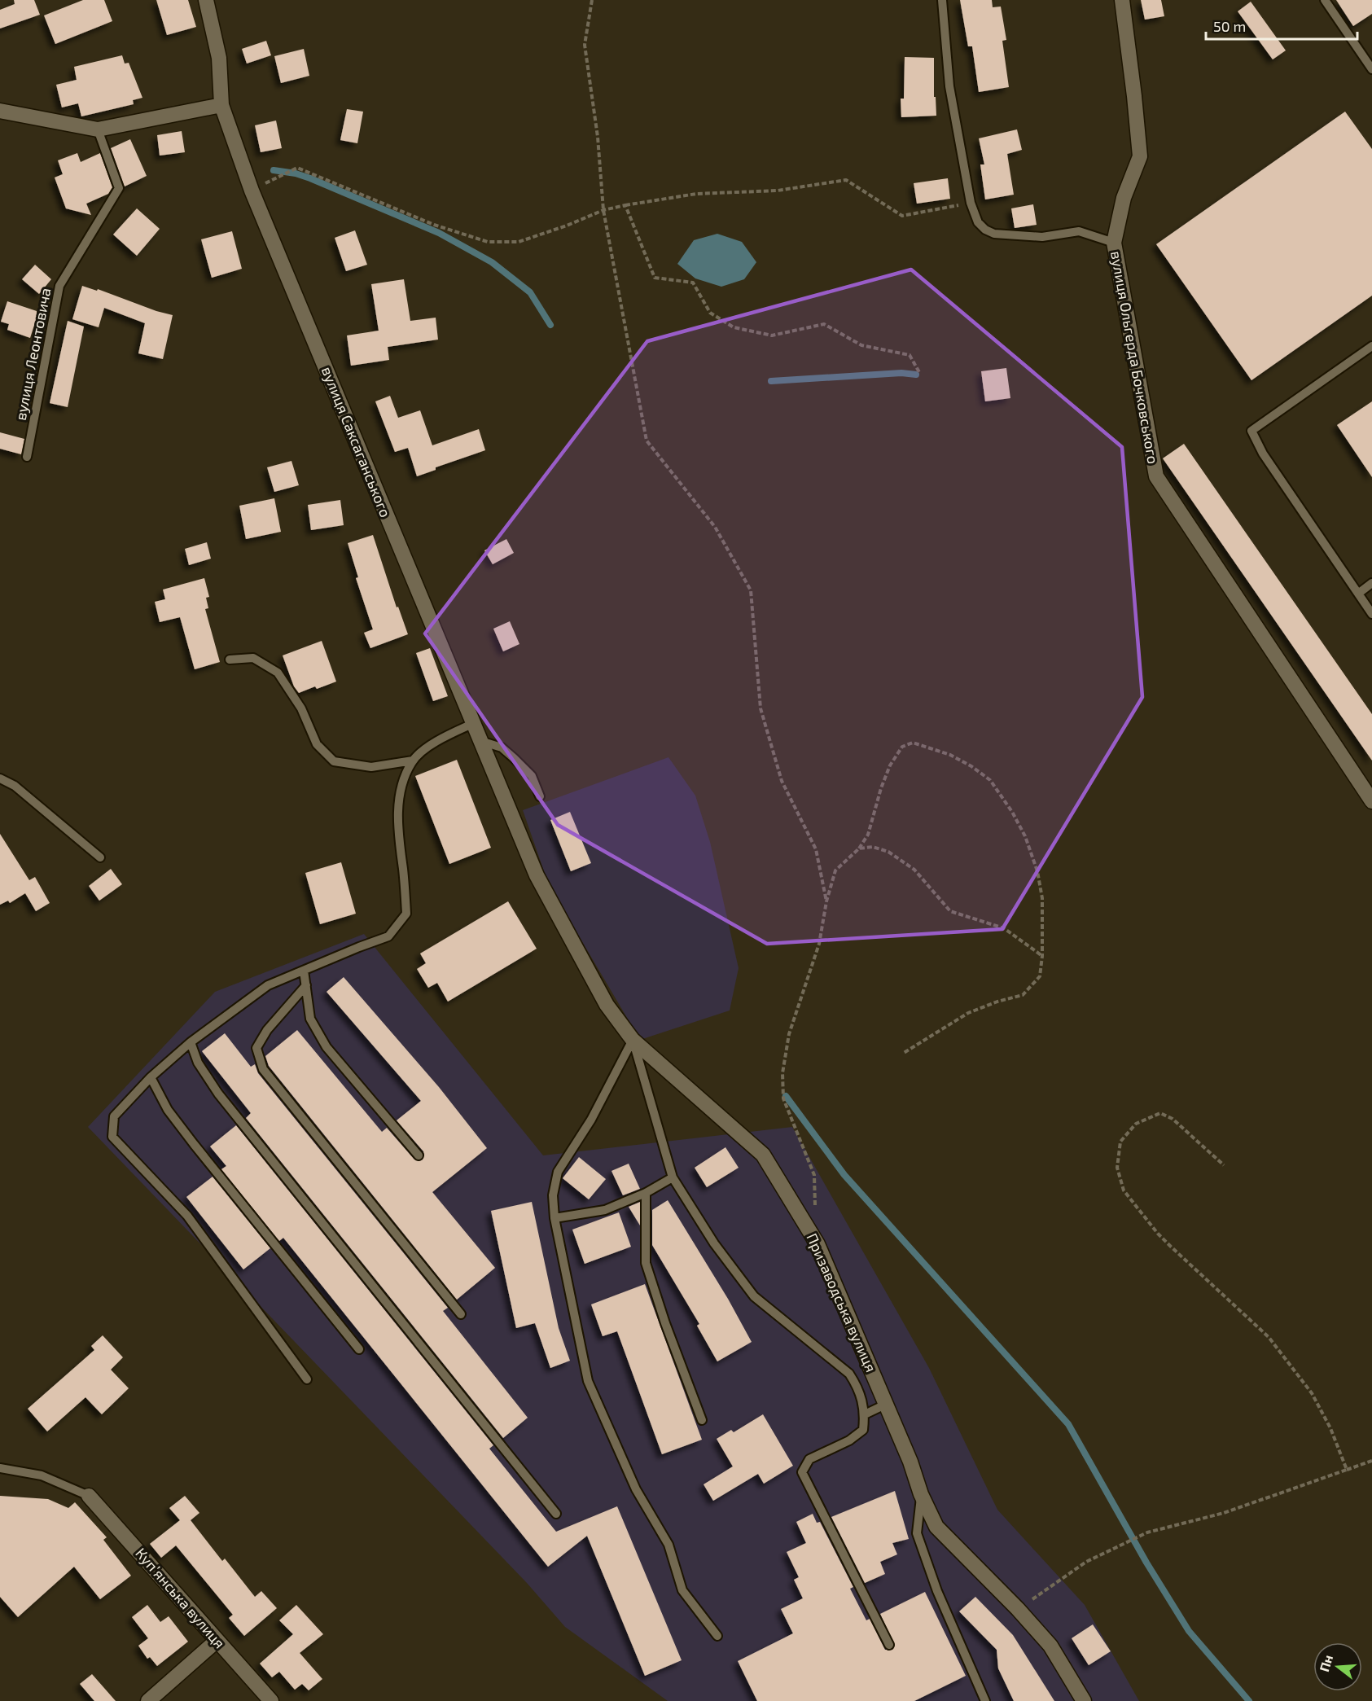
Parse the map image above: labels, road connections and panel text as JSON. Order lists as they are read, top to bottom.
{
  "streets": {
    "street": [
      "вулиця Ольгерда Бочковського",
      "вулиця Саксаганського",
      "Призаводська вулиця",
      "Купʼянська вулиця"
    ],
    "lane": ["вулиця Леонтовича"]
  },
  "crossings": [
    ["вулиця Саксаганського", "Призаводська вулиця"]
  ],
  "scale_bar": "50 m",
  "north": "left"
}
